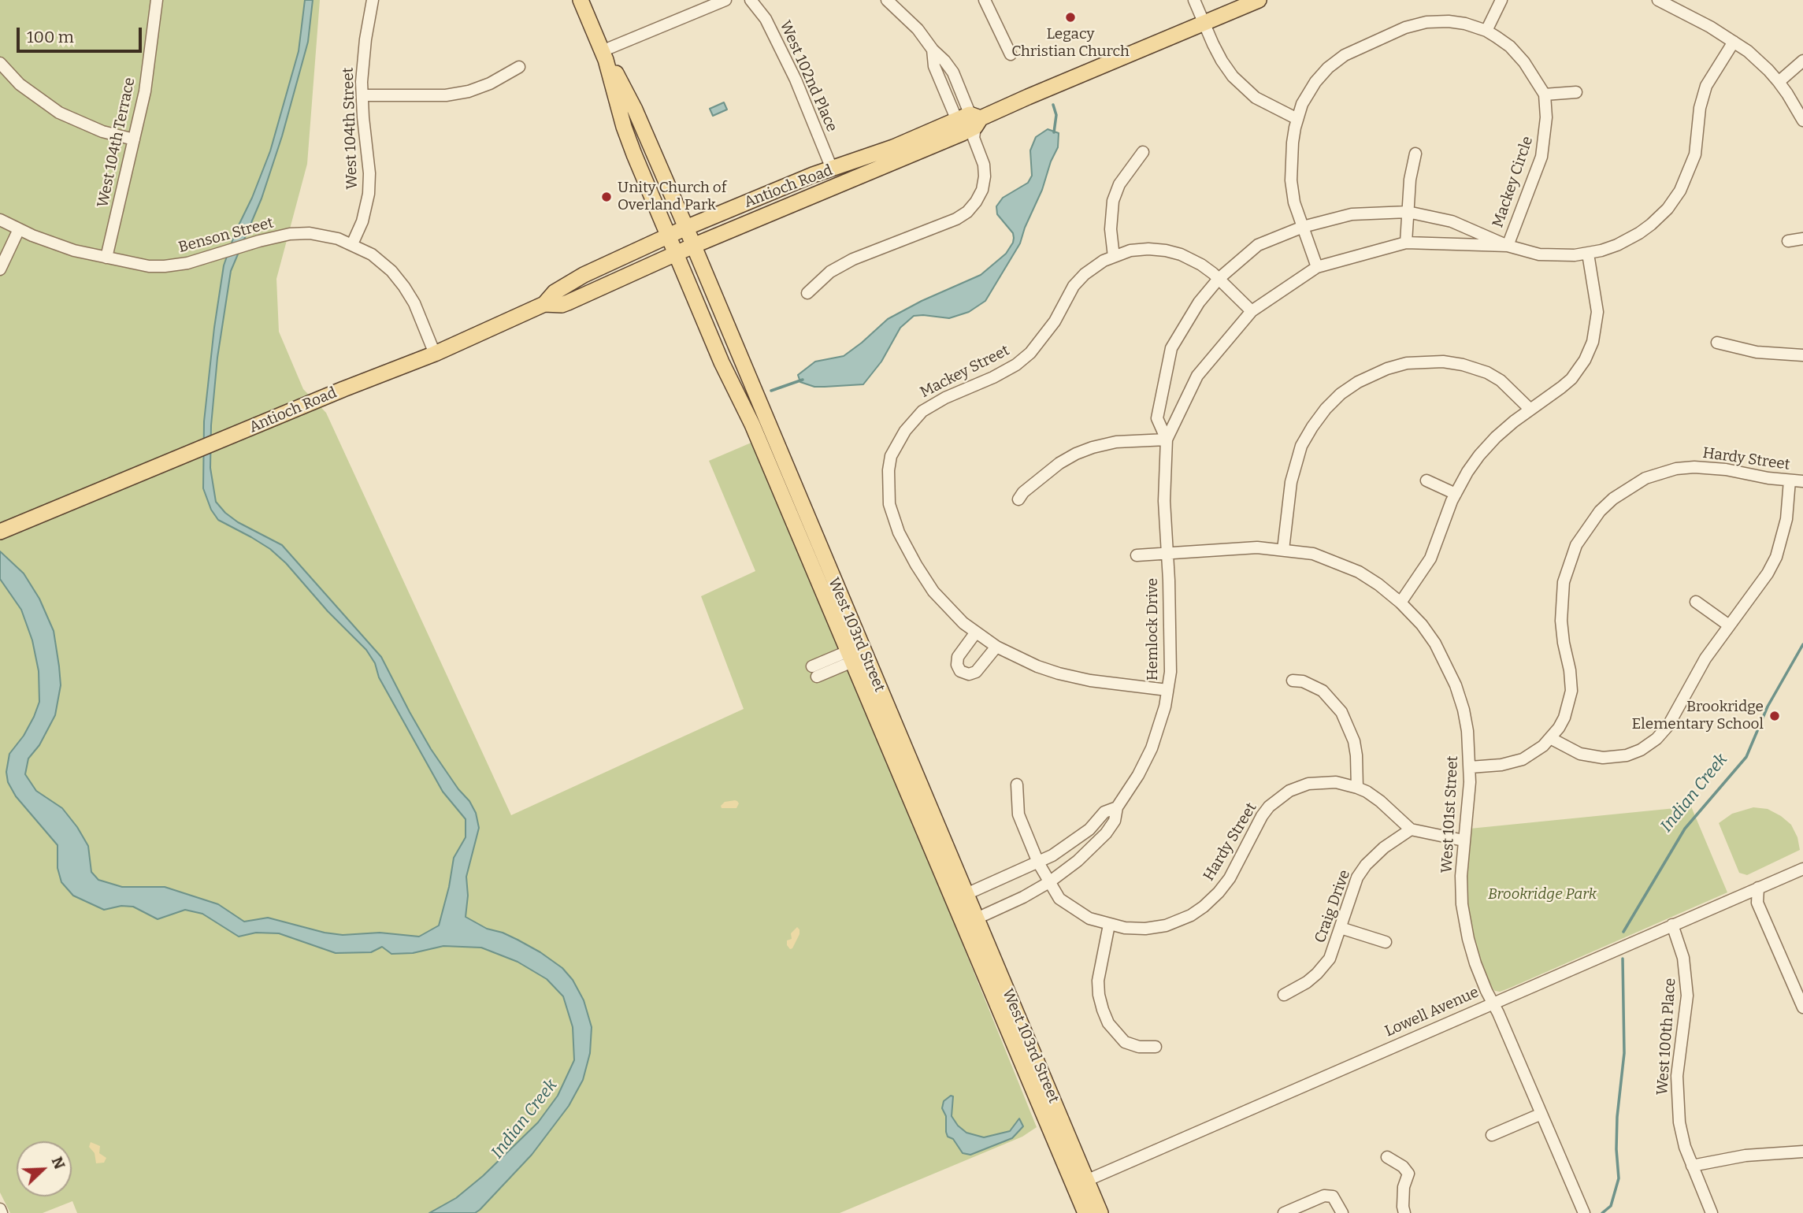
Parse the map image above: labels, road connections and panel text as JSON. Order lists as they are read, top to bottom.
{
  "streets": {
    "main road": ["Antioch Road", "West 103rd Street"],
    "street": [
      "West 102nd Place",
      "West 104th Street",
      "West 104th Terrace",
      "Mackey Circle",
      "Benson Street",
      "Mackey Street",
      "Hardy Street",
      "Hemlock Drive",
      "West 101st Street",
      "Craig Drive",
      "Lowell Avenue",
      "West 100th Place"
    ]
  },
  "crossings": [
    ["West 102nd Place", "Antioch Road"],
    ["West 104th Street", "Benson Street"],
    ["West 104th Terrace", "Benson Street"],
    ["Mackey Circle", "Hemlock Drive"],
    ["Antioch Road", "West 103rd Street"],
    ["Mackey Street", "Hemlock Drive"],
    ["Hardy Street", "Hemlock Drive"],
    ["Hardy Street", "West 101st Street"],
    ["Hardy Street", "Craig Drive"],
    ["Hemlock Drive", "West 103rd Street"],
    ["Hemlock Drive", "West 101st Street"],
    ["West 103rd Street", "Lowell Avenue"],
    ["West 101st Street", "Lowell Avenue"],
    ["Lowell Avenue", "West 100th Place"]
  ],
  "water": ["Indian Creek"],
  "parks": ["Brookridge Park"],
  "places": ["Legacy Christian Church", "Unity Church of Overland Park", "Brookridge Elementary School"],
  "scale_bar": "100 m",
  "north": "top right"
}
